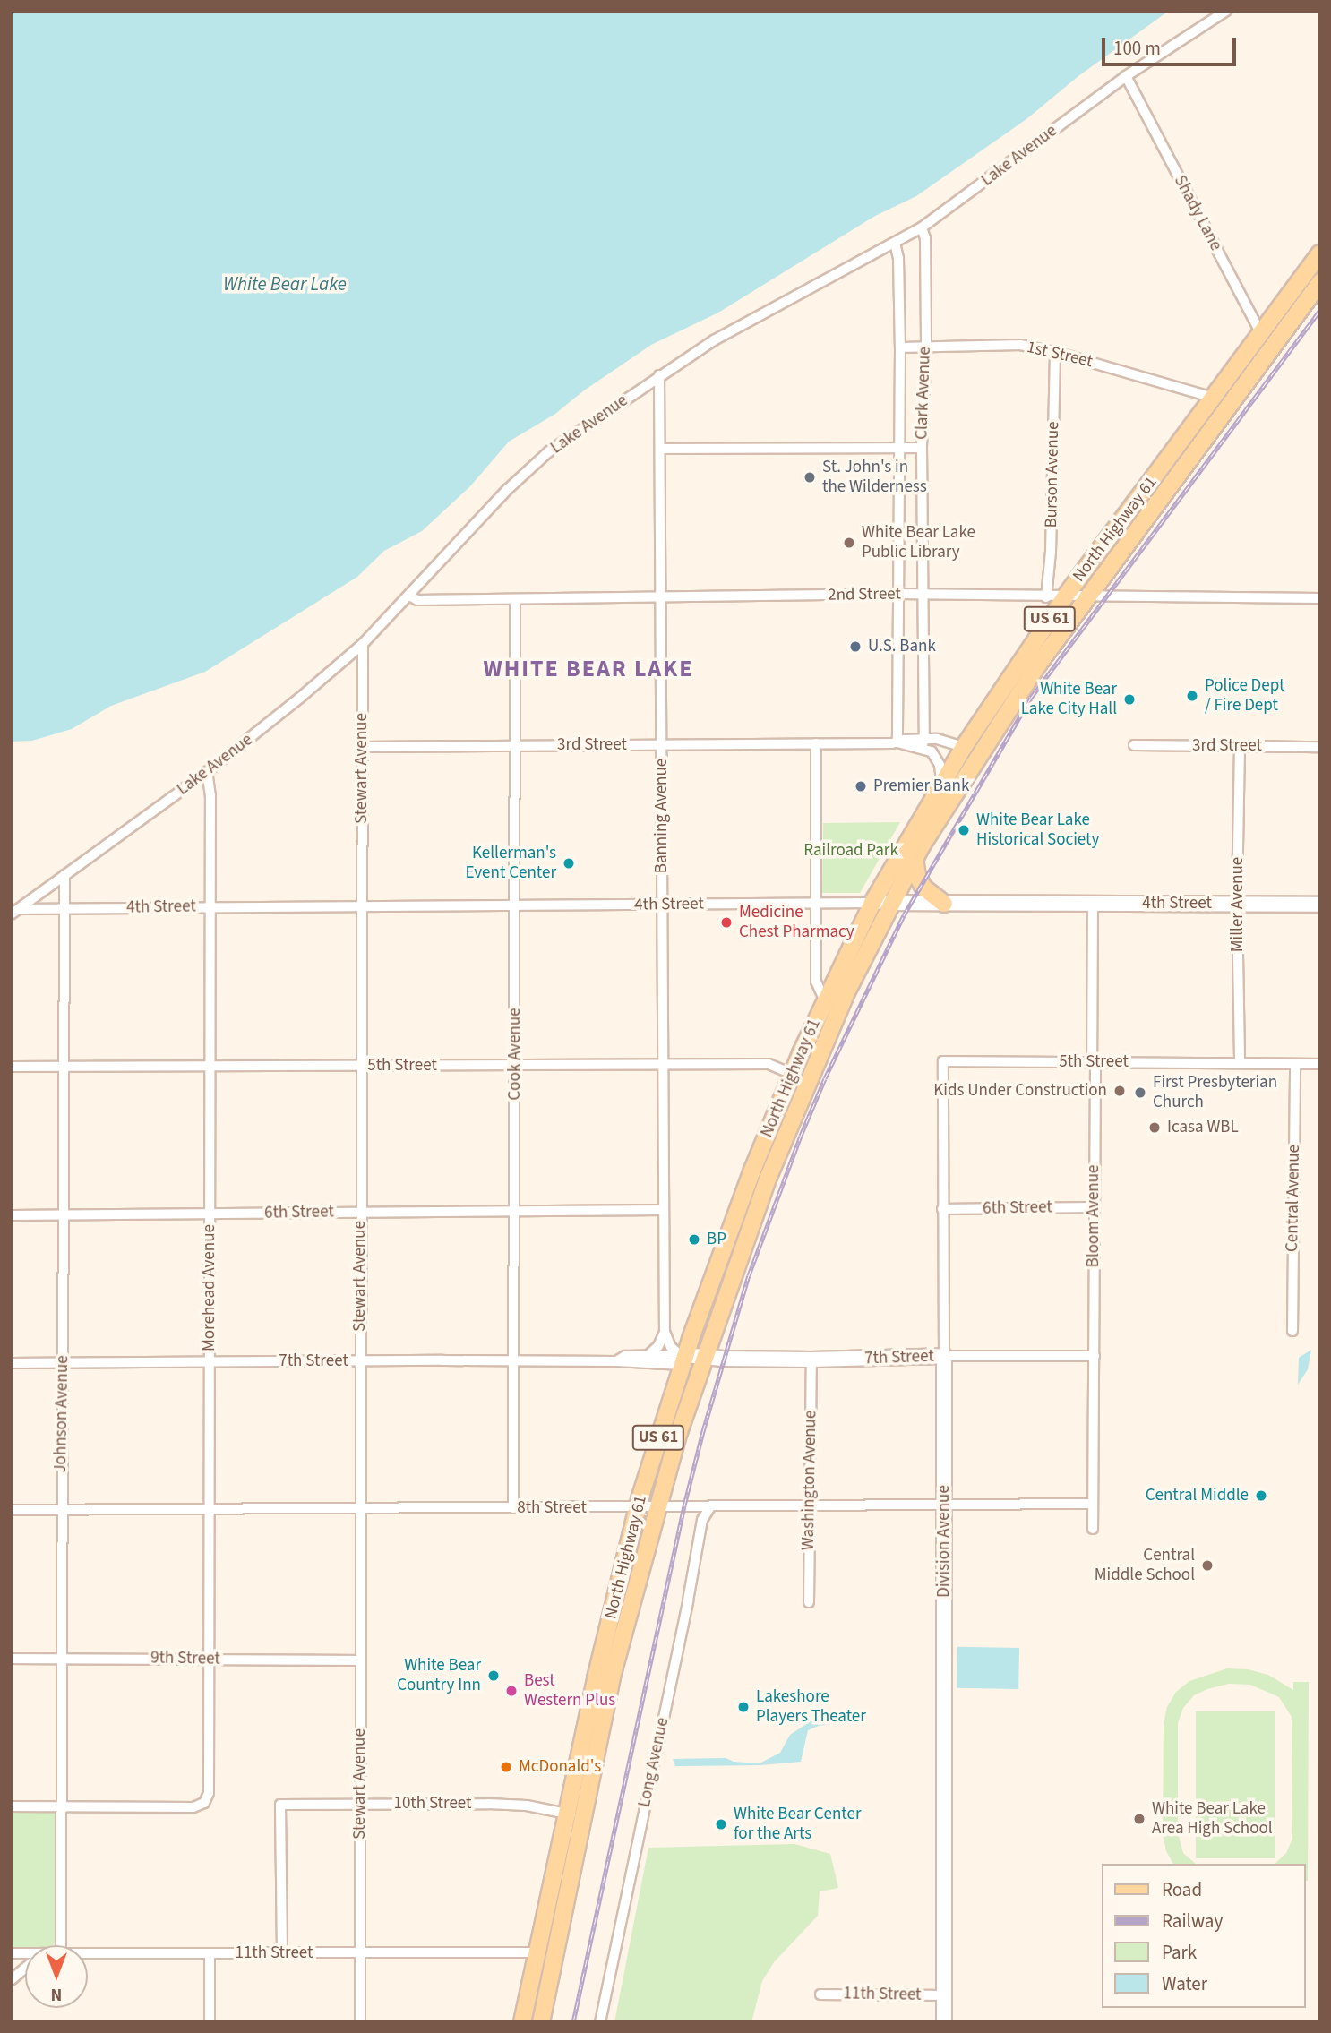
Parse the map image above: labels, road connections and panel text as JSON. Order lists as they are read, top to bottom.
{
  "streets": {
    "main road": ["North Highway 61", "US 61"],
    "street": [
      "Lake Avenue",
      "Shady Lane",
      "1st Street",
      "Clark Avenue",
      "Burson Avenue",
      "2nd Street",
      "3rd Street",
      "Stewart Avenue",
      "Banning Avenue",
      "4th Street",
      "Miller Avenue",
      "Cook Avenue",
      "5th Street",
      "Central Avenue",
      "6th Street",
      "Bloom Avenue",
      "Morehead Avenue",
      "7th Street",
      "Johnson Avenue",
      "Washington Avenue",
      "8th Street",
      "Division Avenue",
      "9th Street",
      "Long Avenue",
      "10th Street",
      "11th Street"
    ]
  },
  "crossings": [
    ["Lake Avenue", "Shady Lane"],
    ["Lake Avenue", "Clark Avenue"],
    ["Lake Avenue", "2nd Street"],
    ["Lake Avenue", "Stewart Avenue"],
    ["Lake Avenue", "Banning Avenue"],
    ["Lake Avenue", "4th Street"],
    ["Lake Avenue", "Morehead Avenue"],
    ["Lake Avenue", "Johnson Avenue"],
    ["Shady Lane", "North Highway 61"],
    ["1st Street", "Clark Avenue"],
    ["1st Street", "Burson Avenue"],
    ["1st Street", "North Highway 61"],
    ["Clark Avenue", "2nd Street"],
    ["Clark Avenue", "3rd Street"],
    ["Burson Avenue", "2nd Street"],
    ["North Highway 61", "2nd Street"],
    ["North Highway 61", "3rd Street"],
    ["North Highway 61", "4th Street"],
    ["North Highway 61", "5th Street"],
    ["North Highway 61", "7th Street"],
    ["North Highway 61", "8th Street"],
    ["North Highway 61", "10th Street"],
    ["North Highway 61", "11th Street"],
    ["2nd Street", "Banning Avenue"],
    ["2nd Street", "Cook Avenue"],
    ["3rd Street", "Stewart Avenue"],
    ["3rd Street", "Banning Avenue"],
    ["3rd Street", "Miller Avenue"],
    ["3rd Street", "Cook Avenue"],
    ["Stewart Avenue", "4th Street"],
    ["Stewart Avenue", "5th Street"],
    ["Stewart Avenue", "6th Street"],
    ["Stewart Avenue", "7th Street"],
    ["Stewart Avenue", "8th Street"],
    ["Stewart Avenue", "9th Street"],
    ["Stewart Avenue", "10th Street"],
    ["Stewart Avenue", "11th Street"],
    ["Banning Avenue", "4th Street"],
    ["Banning Avenue", "5th Street"],
    ["Banning Avenue", "6th Street"],
    ["4th Street", "Miller Avenue"],
    ["4th Street", "Cook Avenue"],
    ["4th Street", "Bloom Avenue"],
    ["4th Street", "Morehead Avenue"],
    ["4th Street", "Johnson Avenue"],
    ["Miller Avenue", "5th Street"],
    ["Cook Avenue", "5th Street"],
    ["Cook Avenue", "6th Street"],
    ["Cook Avenue", "7th Street"],
    ["Cook Avenue", "8th Street"],
    ["5th Street", "Central Avenue"],
    ["5th Street", "Bloom Avenue"],
    ["5th Street", "Morehead Avenue"],
    ["5th Street", "Johnson Avenue"],
    ["5th Street", "Division Avenue"],
    ["6th Street", "Bloom Avenue"],
    ["6th Street", "Morehead Avenue"],
    ["6th Street", "Johnson Avenue"],
    ["6th Street", "Division Avenue"],
    ["Bloom Avenue", "7th Street"],
    ["Bloom Avenue", "8th Street"],
    ["Morehead Avenue", "7th Street"],
    ["Morehead Avenue", "Johnson Avenue"],
    ["Morehead Avenue", "8th Street"],
    ["Morehead Avenue", "9th Street"],
    ["7th Street", "Johnson Avenue"],
    ["7th Street", "Washington Avenue"],
    ["7th Street", "Division Avenue"],
    ["Johnson Avenue", "8th Street"],
    ["Johnson Avenue", "9th Street"],
    ["Washington Avenue", "8th Street"],
    ["8th Street", "Division Avenue"],
    ["8th Street", "Long Avenue"],
    ["Division Avenue", "11th Street"],
    ["10th Street", "11th Street"]
  ],
  "districts": ["WHITE BEAR LAKE"],
  "water": ["White Bear Lake"],
  "parks": ["Railroad Park"],
  "places": [
    "St. John's in the Wilderness",
    "White Bear Lake Public Library",
    "U.S. Bank",
    "Police Dept / Fire Dept",
    "White Bear Lake City Hall",
    "Premier Bank",
    "White Bear Lake Historical Society",
    "Kellerman's Event Center",
    "Medicine Chest Pharmacy",
    "Kids Under Construction",
    "First Presbyterian Church",
    "Icasa WBL",
    "BP",
    "Central Middle",
    "Central Middle School",
    "White Bear Country Inn",
    "Best Western Plus",
    "Lakeshore Players Theater",
    "McDonald's",
    "White Bear Lake Area High School",
    "White Bear Center for the Arts"
  ],
  "legend": [
    "Road",
    "Railway",
    "Park",
    "Water"
  ],
  "scale_bar": "100 m",
  "north": "bottom"
}
